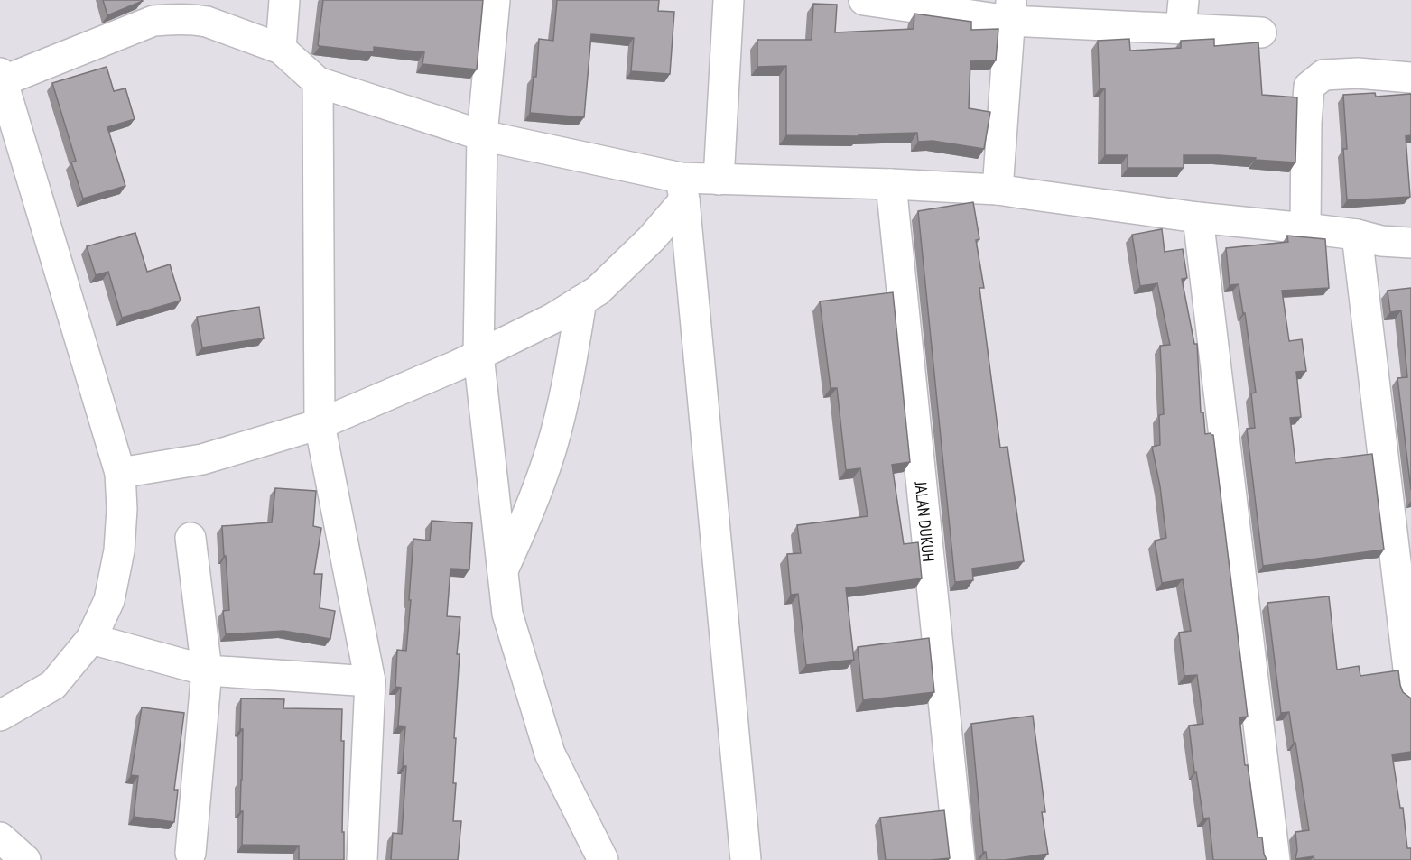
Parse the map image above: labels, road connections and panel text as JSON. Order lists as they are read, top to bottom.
{
  "streets": {
    "street": ["JALAN DUKUH"]
  }
}
